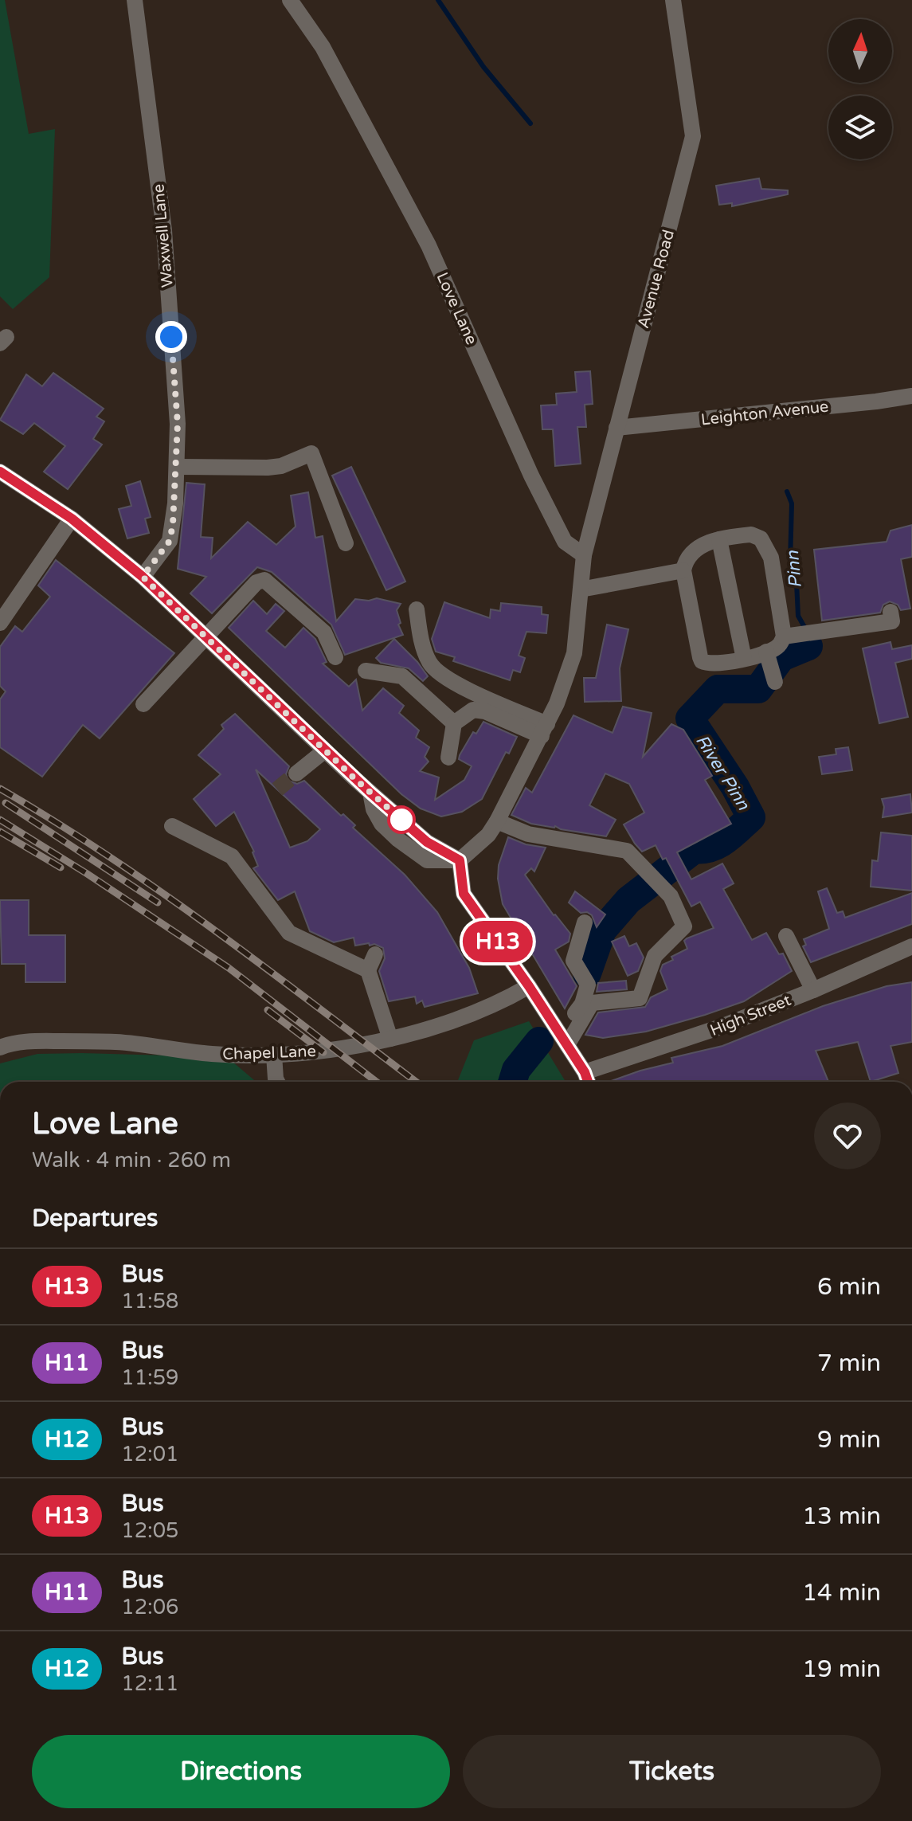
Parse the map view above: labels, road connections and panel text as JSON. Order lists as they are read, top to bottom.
{
  "streets": {
    "street": [
      "Waxwell Lane",
      "Avenue Road",
      "Love Lane",
      "Leighton Avenue",
      "High Street",
      "Chapel Lane"
    ]
  },
  "crossings": [
    ["Avenue Road", "Love Lane"],
    ["Avenue Road", "Leighton Avenue"]
  ],
  "water": ["Pinn", "River Pinn"],
  "lines": ["bus line H13"],
  "north": "top",
  "page": {
    "on_map": "H13",
    "heading": [
      ["Love Lane", "Walk · 4 min · 260 m"],
      "Departures"
    ],
    "list": [
      {
        "mark": "H13",
        "name": "Bus",
        "note": "11:58",
        "value": "6 min"
      },
      {
        "mark": "H11",
        "name": "Bus",
        "note": "11:59",
        "value": "7 min"
      },
      {
        "mark": "H12",
        "name": "Bus",
        "note": "12:01",
        "value": "9 min"
      },
      {
        "mark": "H13",
        "name": "Bus",
        "note": "12:05",
        "value": "13 min"
      },
      {
        "mark": "H11",
        "name": "Bus",
        "note": "12:06",
        "value": "14 min"
      },
      {
        "mark": "H12",
        "name": "Bus",
        "note": "12:11",
        "value": "19 min"
      }
    ],
    "buttons": ["Directions", "Tickets"]
  }
}
